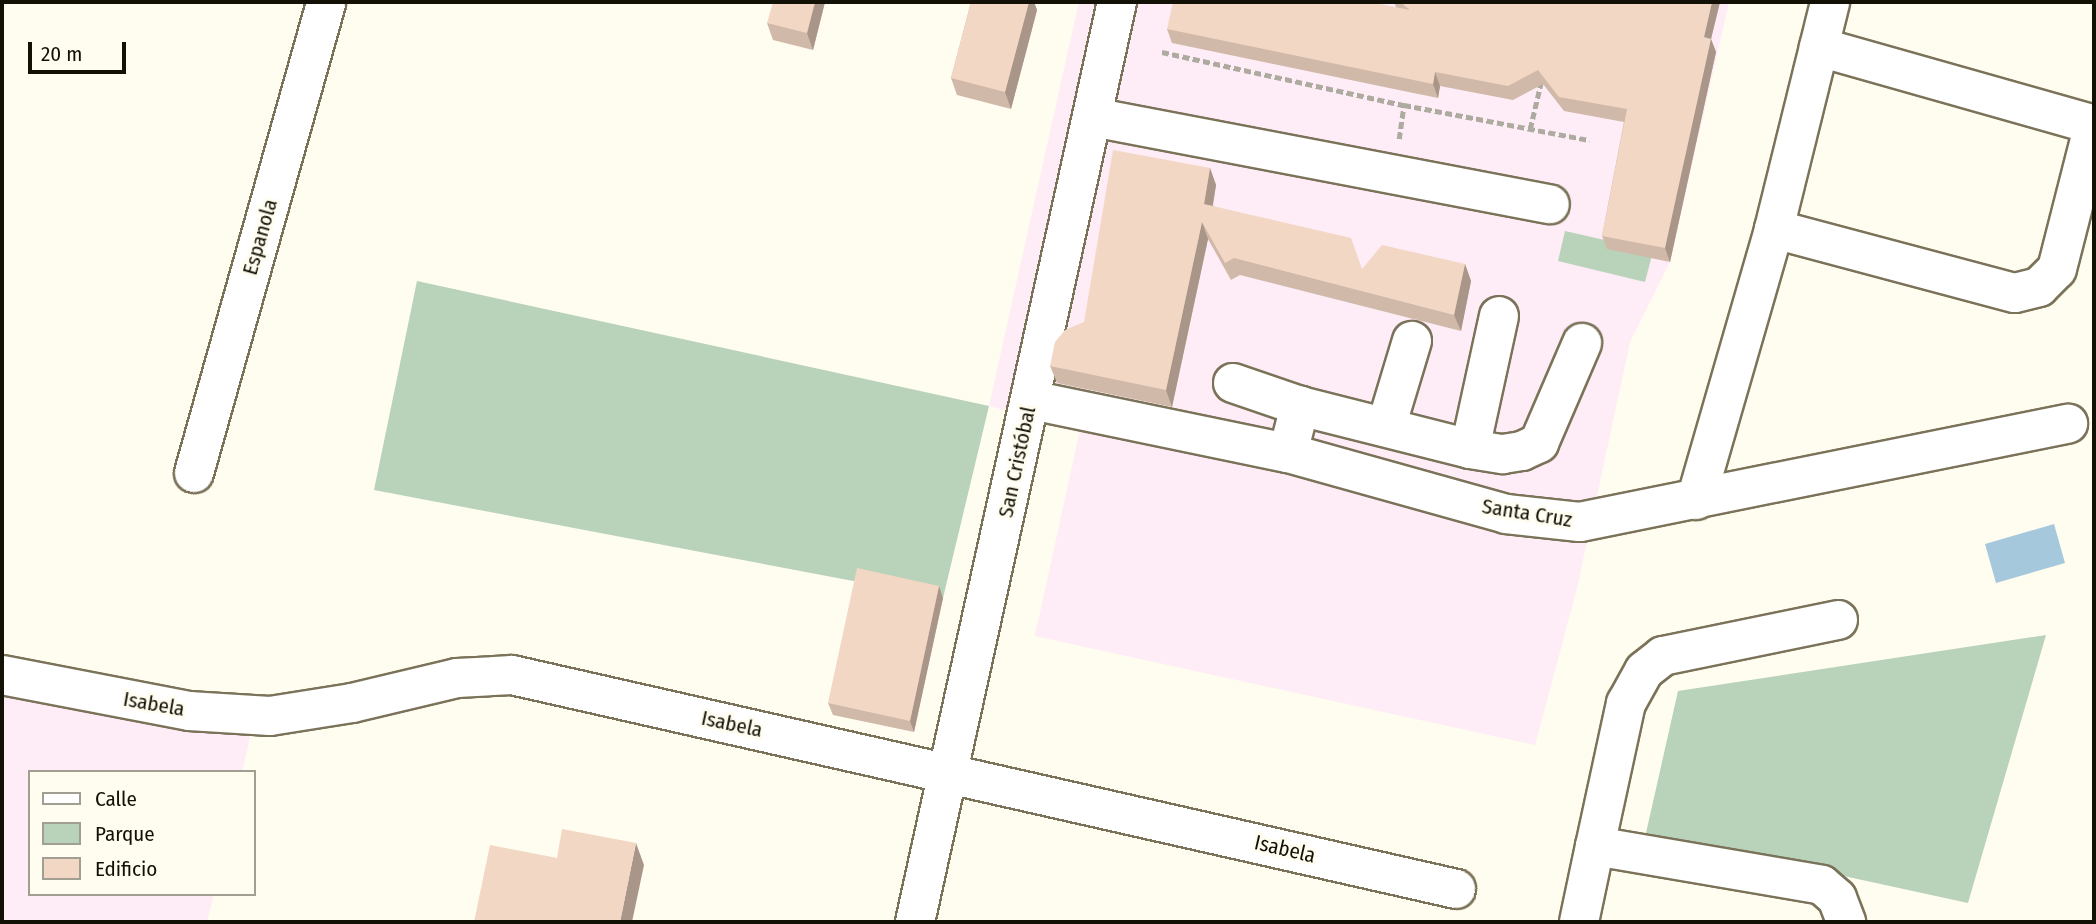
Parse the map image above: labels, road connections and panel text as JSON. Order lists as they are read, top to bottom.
{
  "streets": {
    "street": [
      "Espanola",
      "San Cristóbal",
      "Santa Cruz",
      "Isabela"
    ]
  },
  "crossings": [
    ["San Cristóbal", "Santa Cruz"],
    ["San Cristóbal", "Isabela"]
  ],
  "legend": ["Calle", "Parque", "Edificio"],
  "scale_bar": "20 m"
}
